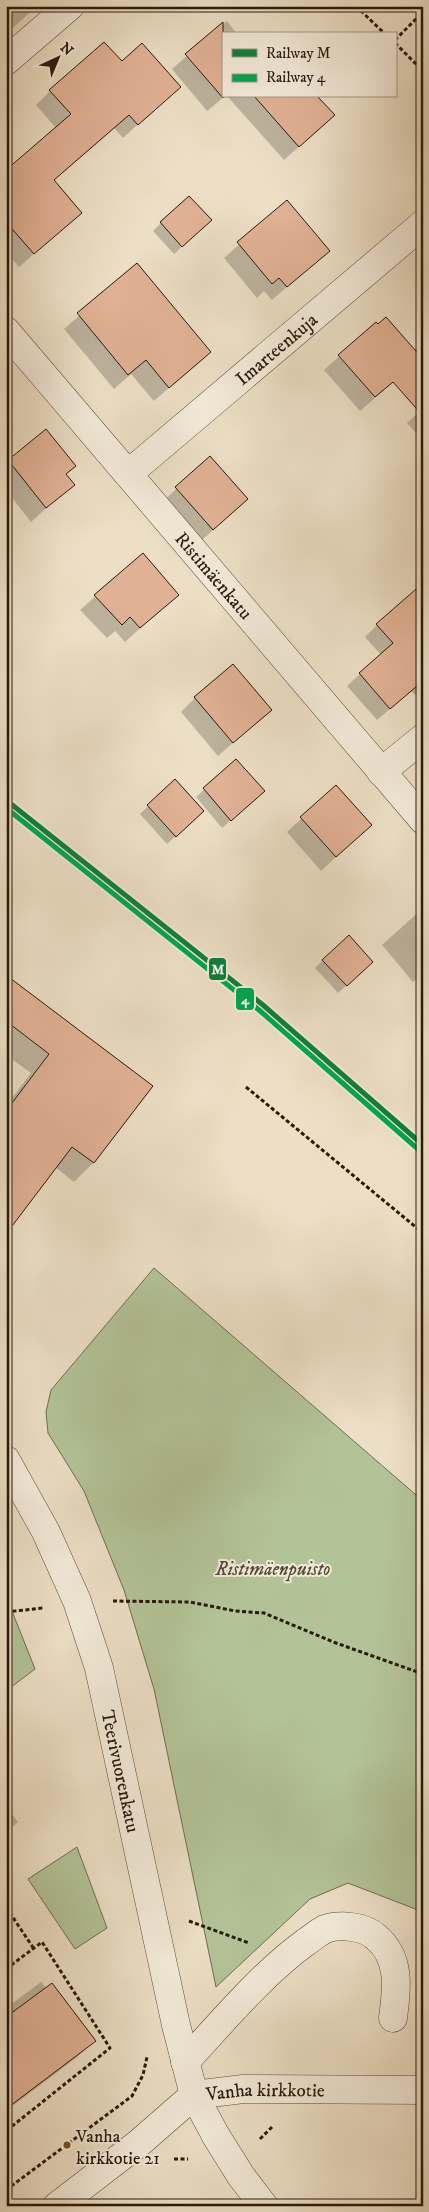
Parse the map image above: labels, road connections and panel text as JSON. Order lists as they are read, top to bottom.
{
  "streets": {
    "street": [
      "Imarteenkuja",
      "Ristimäenkatu",
      "Teerivuorenkatu",
      "Vanha kirkkotie"
    ]
  },
  "crossings": [
    ["Imarteenkuja", "Ristimäenkatu"],
    ["Teerivuorenkatu", "Vanha kirkkotie"]
  ],
  "parks": ["Ristimäenpuisto"],
  "places": ["Vanha kirkkotie 21"],
  "lines": ["rail line M", "rail line 4"],
  "legend": ["Railway M", "Railway 4"],
  "north": "top right"
}
